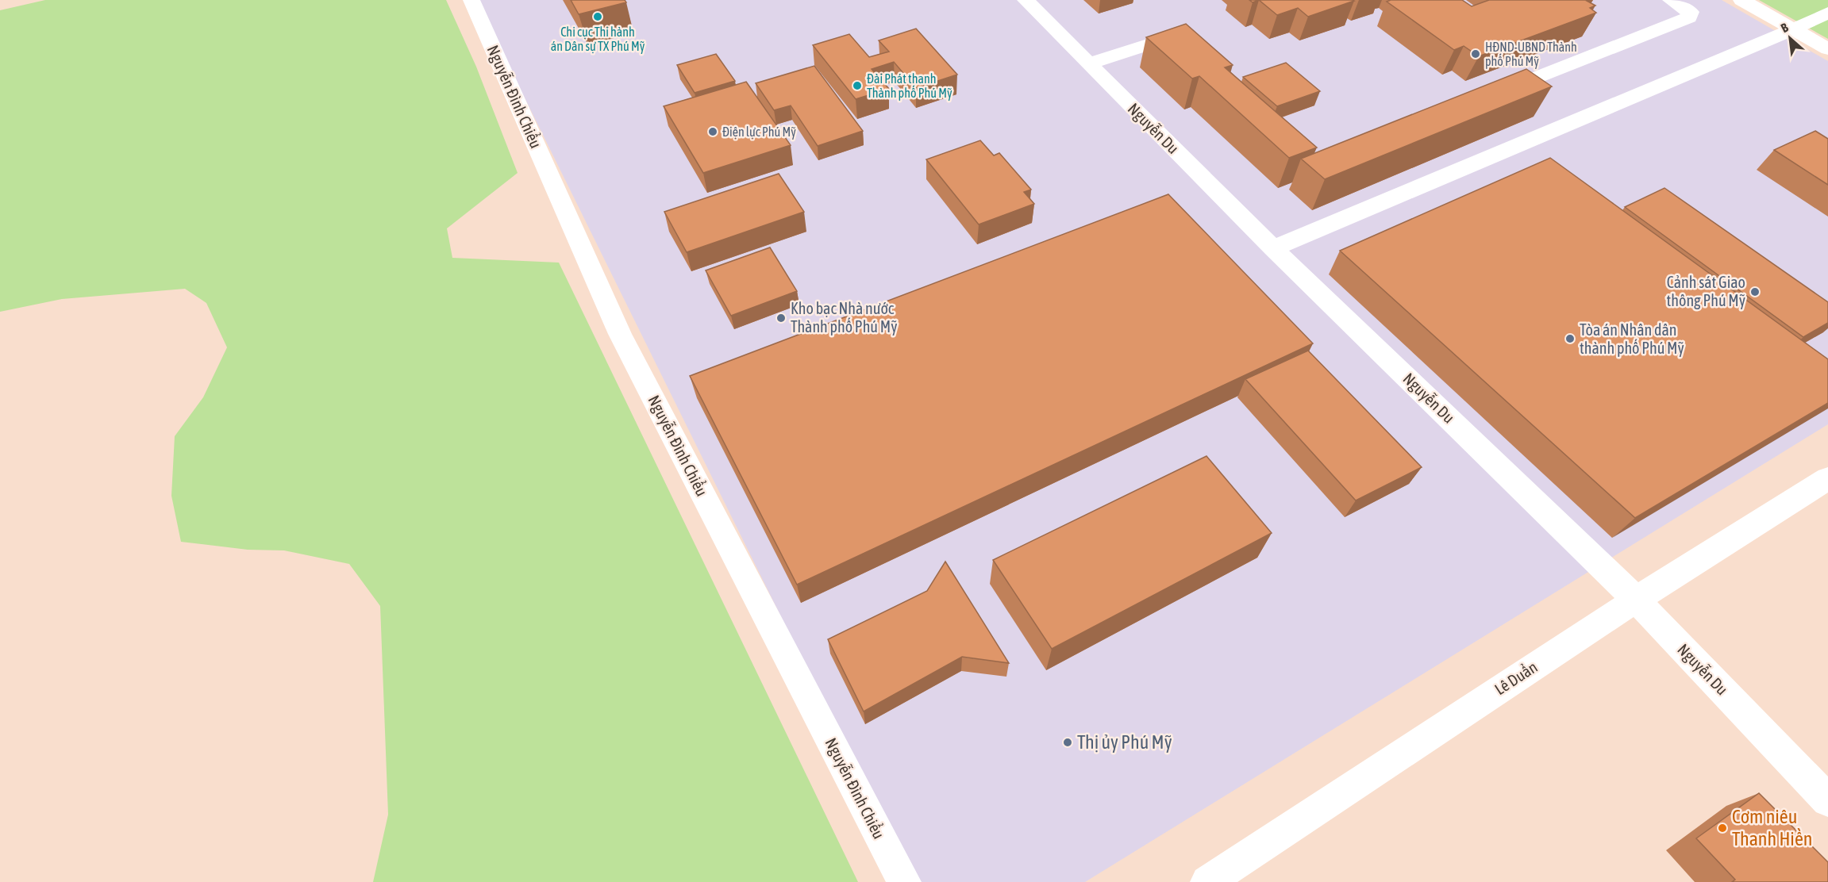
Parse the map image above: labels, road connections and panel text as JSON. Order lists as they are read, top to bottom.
{
  "streets": {
    "street": ["Nguyễn Đình Chiểu", "Nguyễn Du", "Lê Duẩn"]
  },
  "crossings": [
    ["Nguyễn Du", "Lê Duẩn"]
  ],
  "places": [
    "Chi cục Thi hành án Dân sự TX Phú Mỹ",
    "HĐND-UBND Thành phố Phú Mỹ",
    "Đài Phát thanh Thành phố Phú Mỹ",
    "Điện lực Phú Mỹ",
    "Cảnh sát Giao thông Phú Mỹ",
    "Kho bạc Nhà nước Thành phố Phú Mỹ",
    "Tòa án Nhân dân thành phố Phú Mỹ",
    "Thị ủy Phú Mỹ",
    "Cơm niêu Thanh Hiền"
  ],
  "north": "top left"
}
